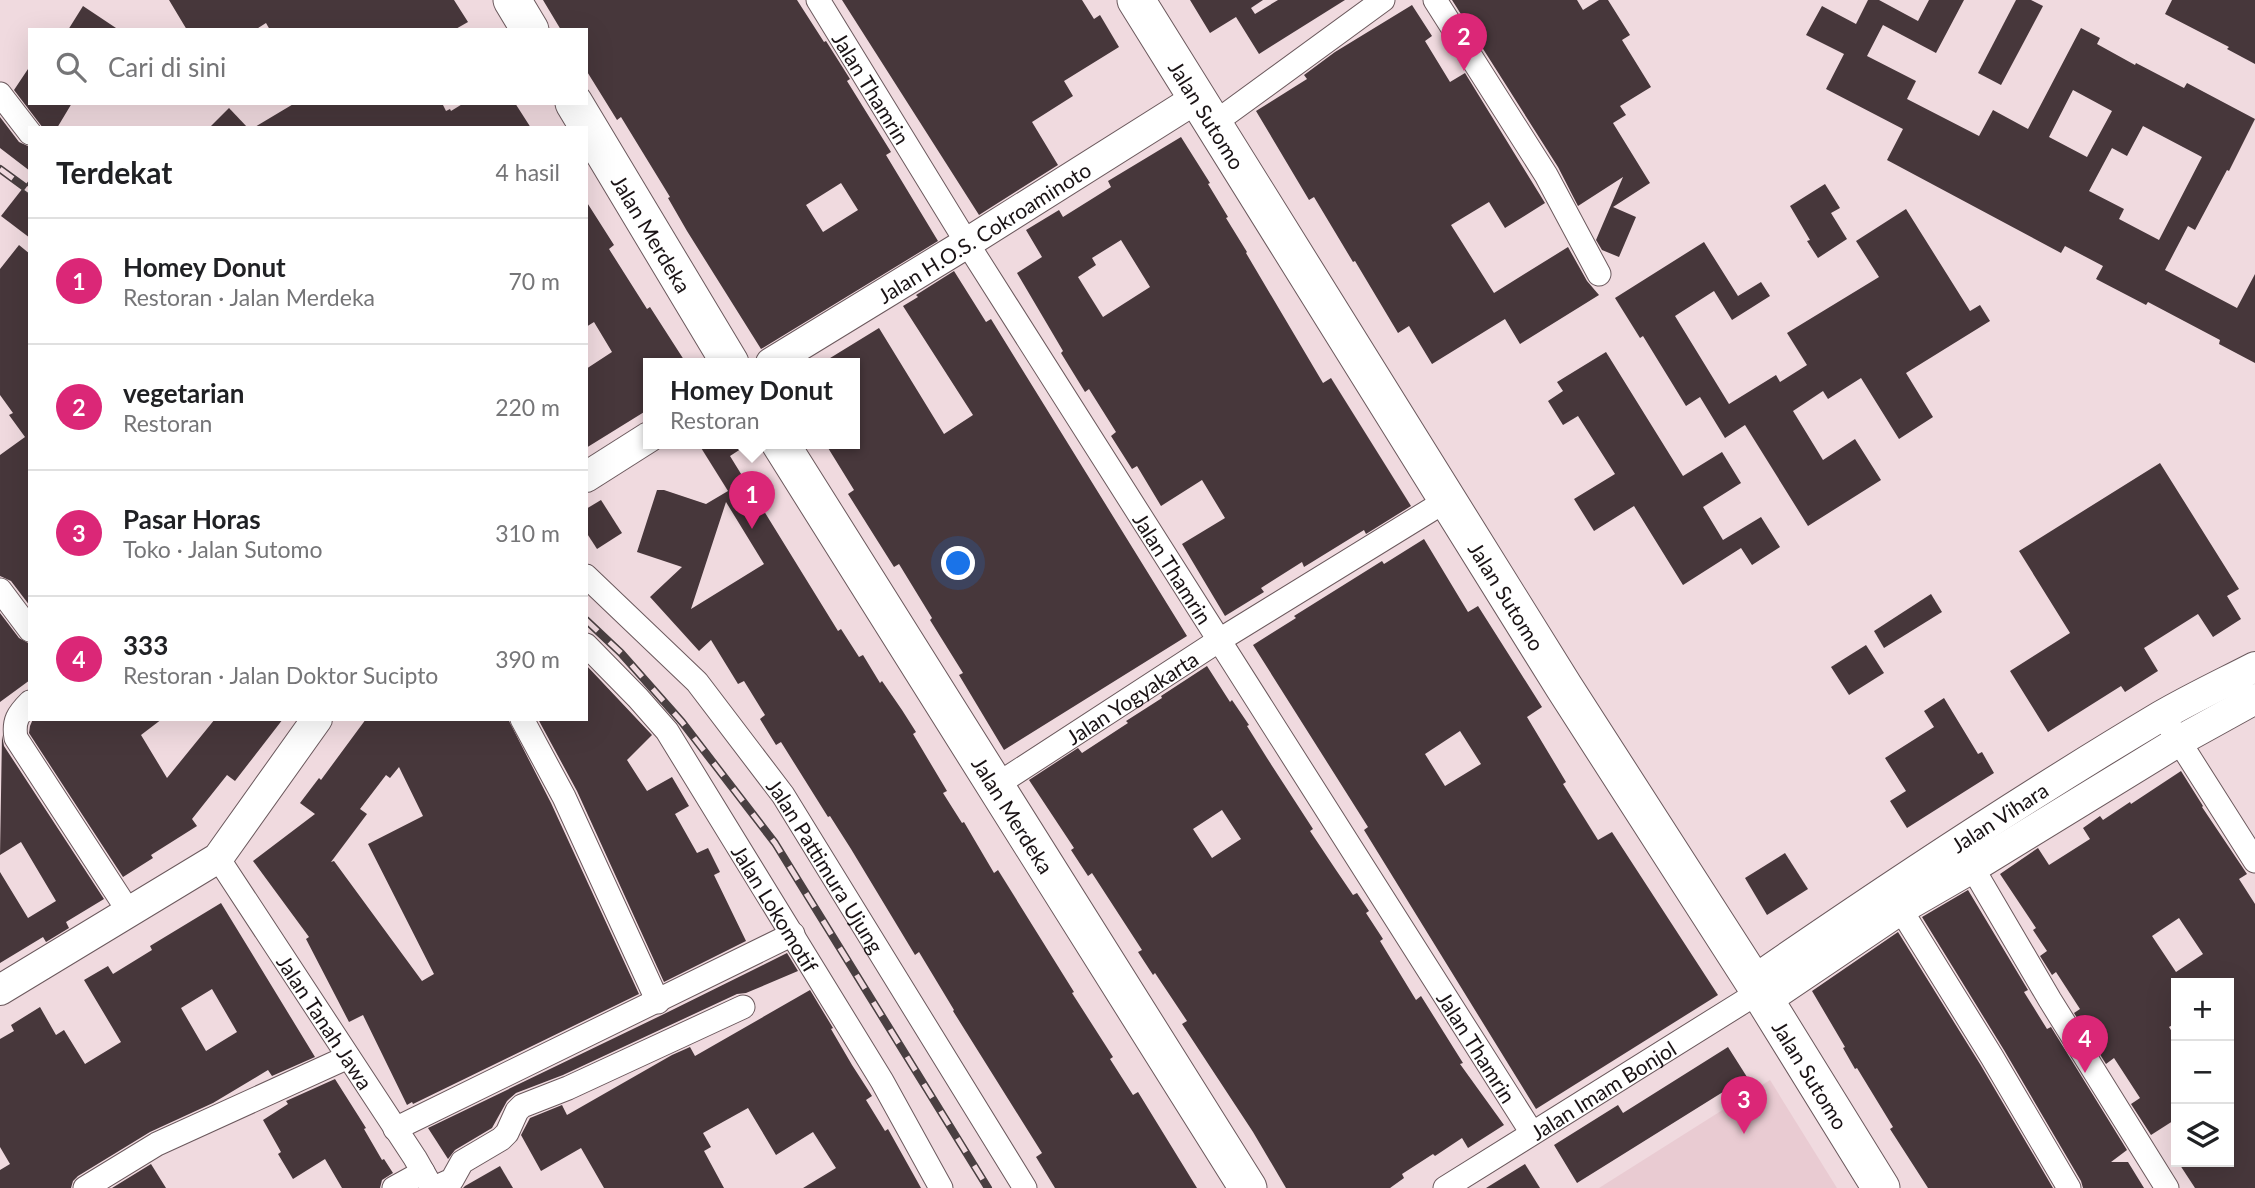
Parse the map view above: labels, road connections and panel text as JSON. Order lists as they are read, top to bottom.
{
  "streets": {
    "main road": ["Jalan Sutomo", "Jalan Merdeka"],
    "street": [
      "Jalan Thamrin",
      "Jalan H.O.S. Cokroaminoto",
      "Jalan Yogyakarta",
      "Jalan Vihara",
      "Jalan Pattimura Ujung",
      "Jalan Lokomotif",
      "Jalan Tanah Jawa",
      "Jalan Imam Bonjol"
    ]
  },
  "crossings": [
    ["Jalan Thamrin", "Jalan H.O.S. Cokroaminoto"],
    ["Jalan Thamrin", "Jalan Yogyakarta"],
    ["Jalan Thamrin", "Jalan Imam Bonjol"],
    ["Jalan Sutomo", "Jalan H.O.S. Cokroaminoto"],
    ["Jalan Sutomo", "Jalan Yogyakarta"],
    ["Jalan Sutomo", "Jalan Vihara"],
    ["Jalan Sutomo", "Jalan Imam Bonjol"],
    ["Jalan Merdeka", "Jalan Yogyakarta"],
    ["Jalan Vihara", "Jalan Imam Bonjol"]
  ],
  "page": {
    "pins": [
      "2",
      "1",
      "4",
      "3"
    ],
    "search": "Cari di sini",
    "heading": ["Terdekat", "4 hasil"],
    "list": [
      {
        "mark": "1",
        "name": "Homey Donut",
        "note": "Restoran · Jalan Merdeka",
        "value": "70 m"
      },
      {
        "mark": "2",
        "name": "vegetarian",
        "note": "Restoran",
        "value": "220 m"
      },
      {
        "mark": "3",
        "name": "Pasar Horas",
        "note": "Toko · Jalan Sutomo",
        "value": "310 m"
      },
      {
        "mark": "4",
        "name": "333",
        "note": "Restoran · Jalan Doktor Sucipto",
        "value": "390 m"
      }
    ],
    "popup": ["Homey Donut", "Restoran"],
    "map_buttons": ["+", "−"]
  }
}
